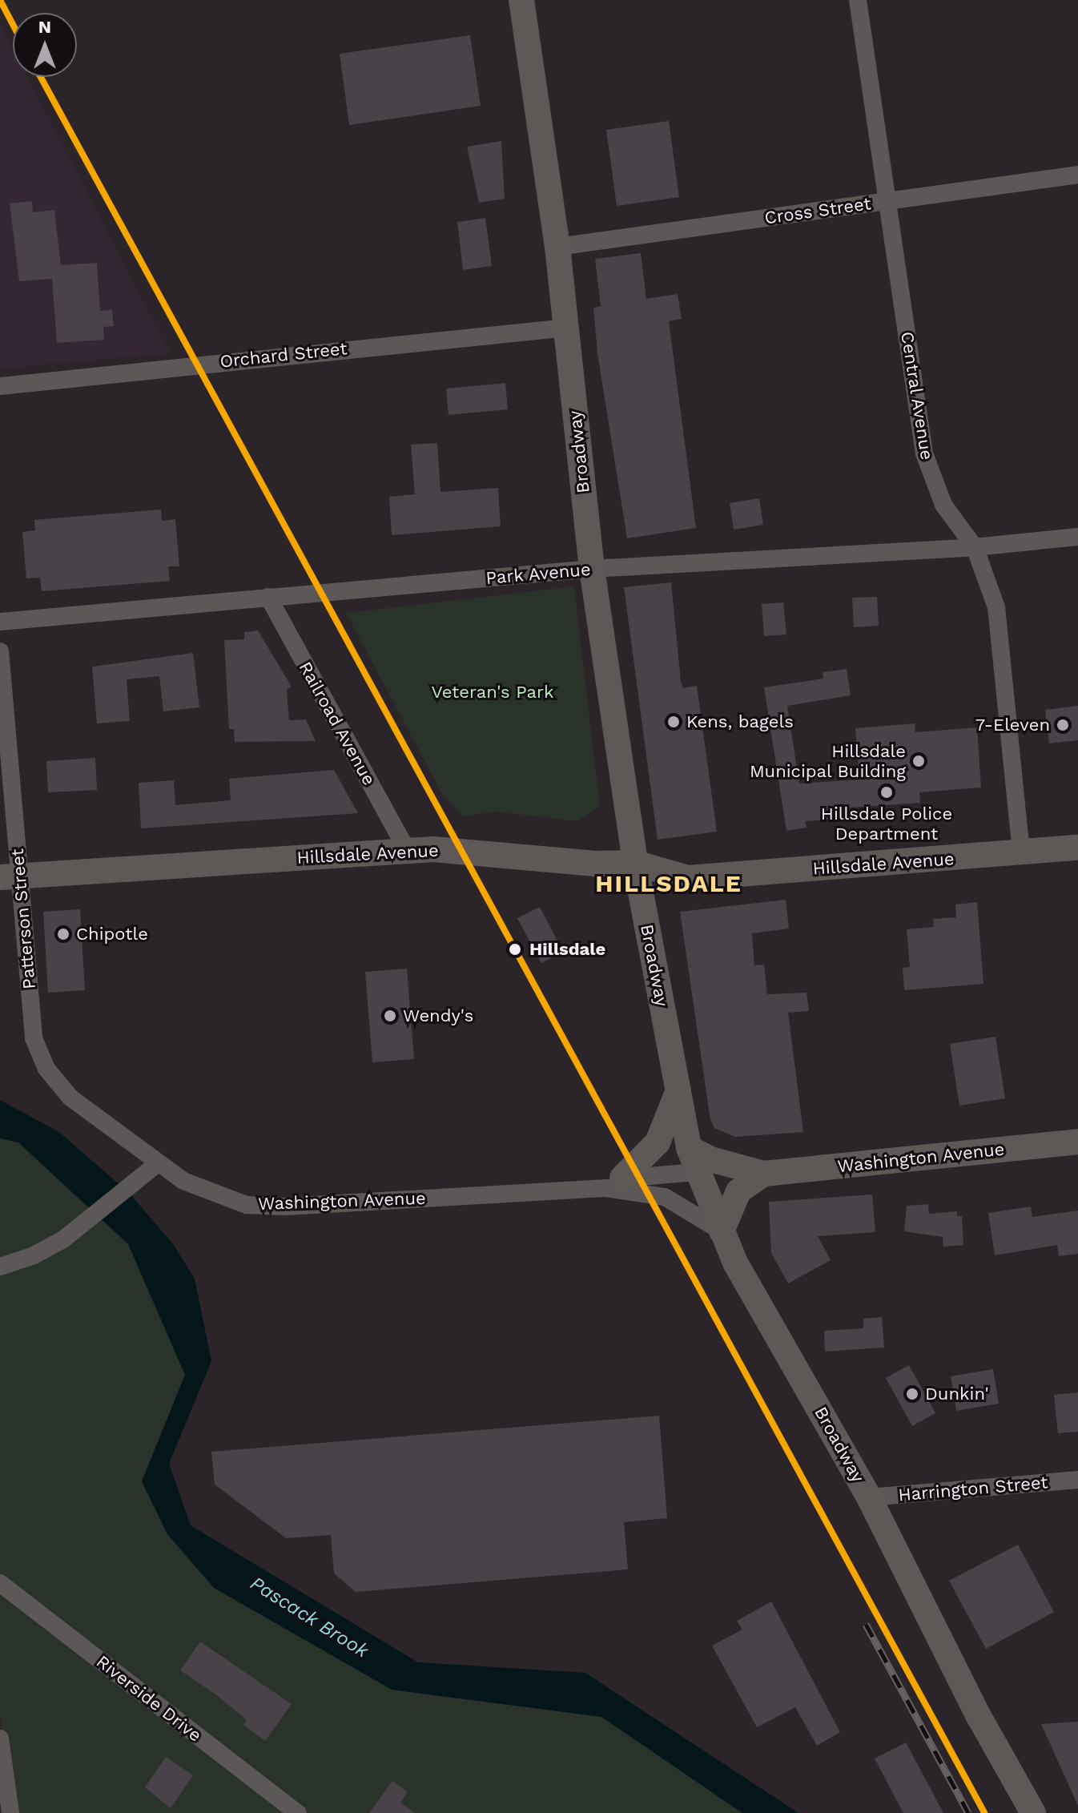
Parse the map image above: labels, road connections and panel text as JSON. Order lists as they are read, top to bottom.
{
  "streets": {
    "street": [
      "Cross Street",
      "Orchard Street",
      "Central Avenue",
      "Broadway",
      "Park Avenue",
      "Railroad Avenue",
      "Hillsdale Avenue",
      "Patterson Street",
      "Washington Avenue",
      "Harrington Street",
      "Riverside Drive"
    ]
  },
  "crossings": [
    ["Cross Street", "Central Avenue"],
    ["Cross Street", "Broadway"],
    ["Orchard Street", "Broadway"],
    ["Central Avenue", "Park Avenue"],
    ["Central Avenue", "Hillsdale Avenue"],
    ["Broadway", "Park Avenue"],
    ["Broadway", "Hillsdale Avenue"],
    ["Broadway", "Washington Avenue"],
    ["Broadway", "Harrington Street"],
    ["Park Avenue", "Railroad Avenue"],
    ["Railroad Avenue", "Hillsdale Avenue"],
    ["Hillsdale Avenue", "Patterson Street"],
    ["Patterson Street", "Washington Avenue"]
  ],
  "districts": ["HILLSDALE"],
  "water": ["Pascack Brook"],
  "parks": ["Veteran's Park"],
  "places": [
    "Kens, bagels",
    "7-Eleven",
    "Hillsdale Municipal Building",
    "Hillsdale Police Department",
    "Chipotle",
    "Hillsdale",
    "Wendy's",
    "Dunkin'"
  ],
  "north": "top"
}
